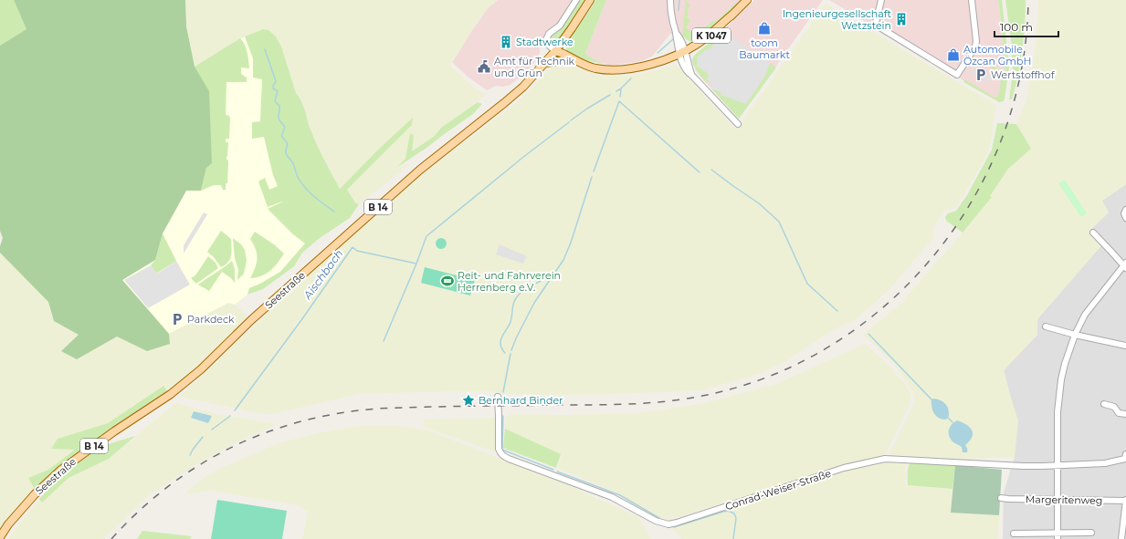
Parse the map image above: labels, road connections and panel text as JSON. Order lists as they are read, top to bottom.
{
  "streets": {
    "main road": ["K 1047", "B 14", "Seestraße"],
    "street": ["Conrad-Weiser-Straße", "Margeritenweg"]
  },
  "crossings": [
    ["K 1047", "Seestraße"]
  ],
  "water": ["Aischbach"],
  "places": {
    "building": ["Ingenieurgesellschaft Wetzstein", "Stadtwerke"],
    "shop": ["toom Baumarkt", "Automobile Özcan GmbH"],
    "public building": ["Amt für Technik und Grün"],
    "parking": ["Wertstoffhof", "Parkdeck"],
    "sports": ["Reit- und Fahrverein Herrenberg e.V."],
    "place": ["Bernhard Binder"]
  },
  "scale_bar": "100 m"
}
